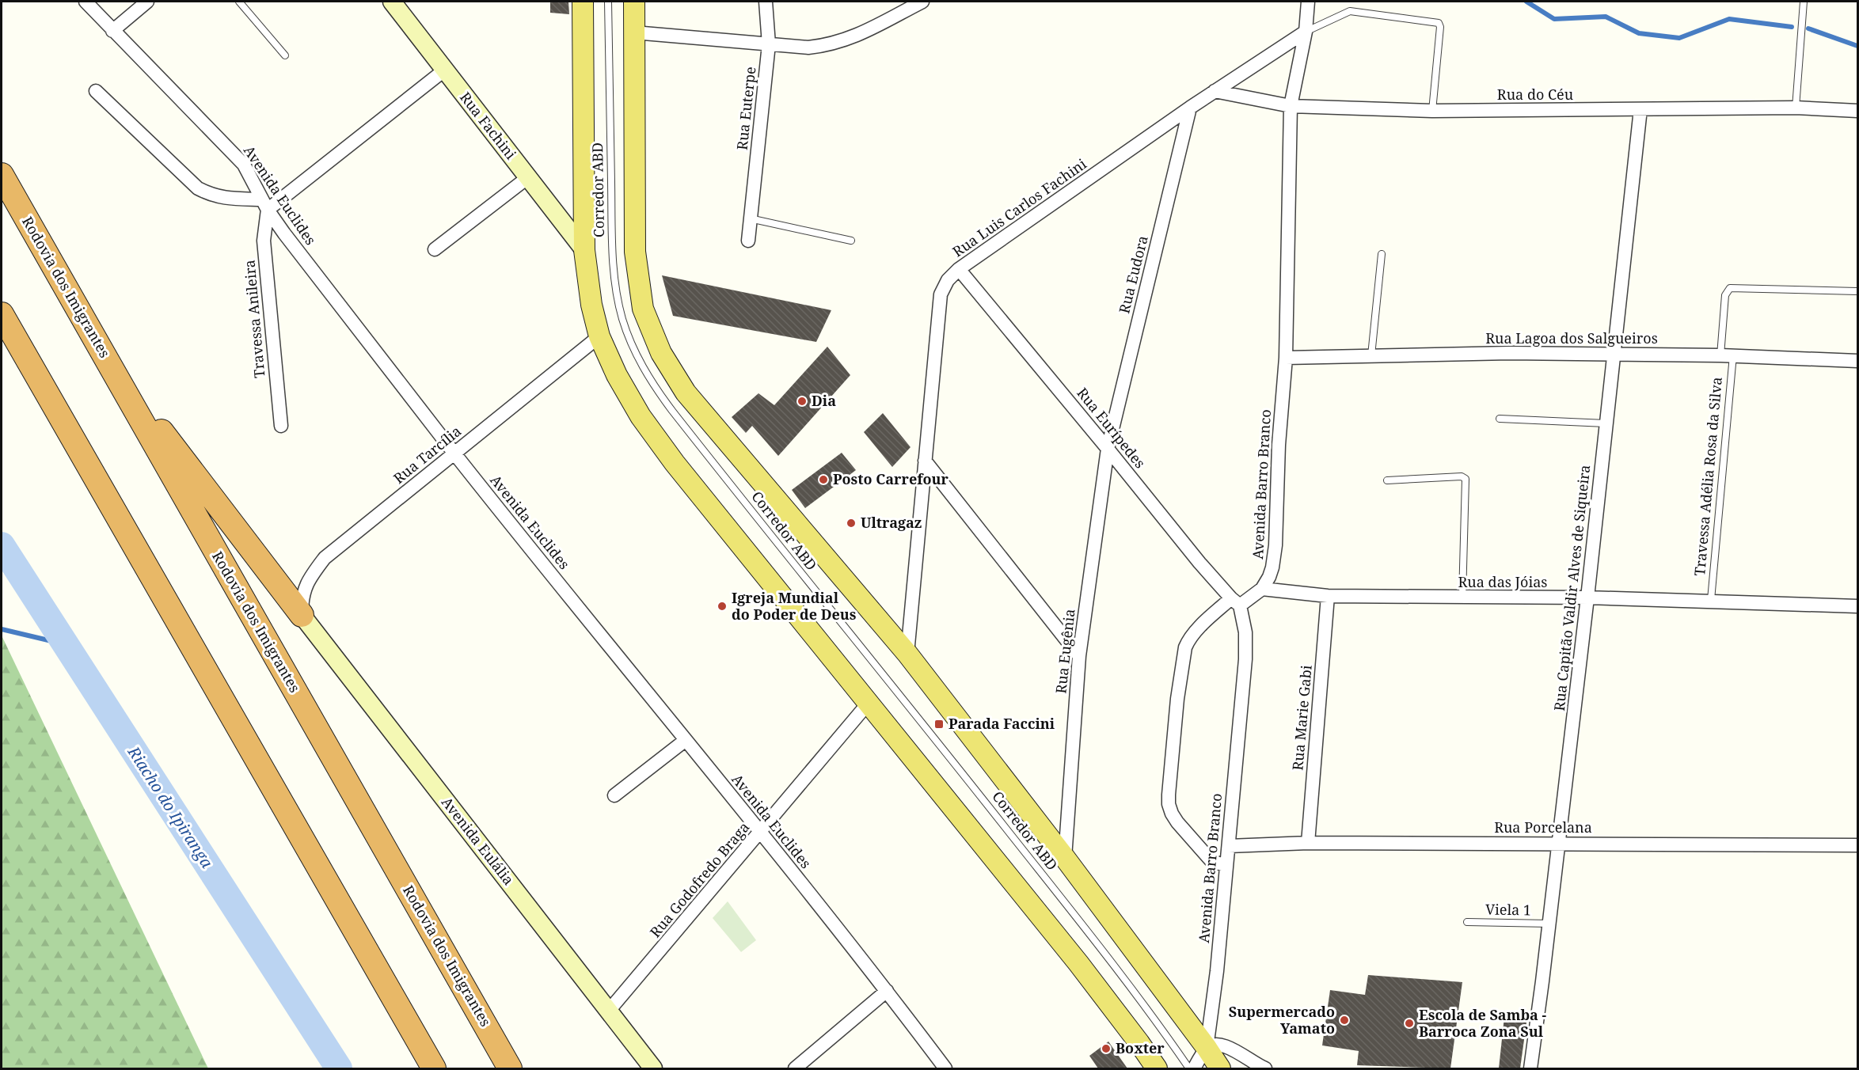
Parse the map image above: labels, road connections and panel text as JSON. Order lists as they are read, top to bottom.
{
  "streets": {
    "highway": ["Rodovia dos Imigrantes"],
    "street": [
      "Rua do Céu",
      "Rua Euterpe",
      "Rua Fachini",
      "Avenida Euclides",
      "Rua Luis Carlos Fachini",
      "Rua Eudora",
      "Travessa Anileira",
      "Rua Lagoa dos Salgueiros",
      "Rua Eurípedes",
      "Rua Tarcília",
      "Avenida Barro Branco",
      "Rua das Jóias",
      "Rua Capitão Valdir Alves de Siqueira",
      "Rua Eugênia",
      "Rua Marie Gabi",
      "Rua Porcelana",
      "Avenida Eulália",
      "Rua Godofredo Braga"
    ],
    "lane": ["Corredor ABD", "Travessa Adélia Rosa da Silva", "Viela 1"]
  },
  "crossings": [
    ["Rua do Céu", "Rua Luis Carlos Fachini"],
    ["Rua do Céu", "Avenida Barro Branco"],
    ["Rua do Céu", "Rua Capitão Valdir Alves de Siqueira"],
    ["Avenida Euclides", "Travessa Anileira"],
    ["Avenida Euclides", "Rua Tarcília"],
    ["Avenida Euclides", "Rua Godofredo Braga"],
    ["Rua Luis Carlos Fachini", "Rua Eudora"],
    ["Rua Luis Carlos Fachini", "Rua Eurípedes"],
    ["Rua Luis Carlos Fachini", "Avenida Barro Branco"],
    ["Rua Eudora", "Rua Eurípedes"],
    ["Rua Eudora", "Rua Eugênia"],
    ["Rua Lagoa dos Salgueiros", "Travessa Adélia Rosa da Silva"],
    ["Rua Lagoa dos Salgueiros", "Avenida Barro Branco"],
    ["Rua Lagoa dos Salgueiros", "Rua Capitão Valdir Alves de Siqueira"],
    ["Rua Eurípedes", "Avenida Barro Branco"],
    ["Rua Eurípedes", "Rua Eugênia"],
    ["Rua Tarcília", "Avenida Eulália"],
    ["Travessa Adélia Rosa da Silva", "Rua das Jóias"],
    ["Avenida Barro Branco", "Rua das Jóias"],
    ["Avenida Barro Branco", "Rua Porcelana"],
    ["Rua das Jóias", "Rua Capitão Valdir Alves de Siqueira"],
    ["Rua das Jóias", "Rua Marie Gabi"],
    ["Rua Capitão Valdir Alves de Siqueira", "Rua Porcelana"],
    ["Rua Capitão Valdir Alves de Siqueira", "Viela 1"],
    ["Rua Marie Gabi", "Rua Porcelana"],
    ["Avenida Eulália", "Rua Godofredo Braga"]
  ],
  "water": ["Riacho do Ipiranga"],
  "places": {
    "other": [
      "Dia",
      "Posto Carrefour",
      "Ultragaz",
      "Igreja Mundial do Poder de Deus",
      "Supermercado Yamato",
      "Escola de Samba - Barroca Zona Sul",
      "Boxter"
    ],
    "transit": ["Parada Faccini"]
  }
}
